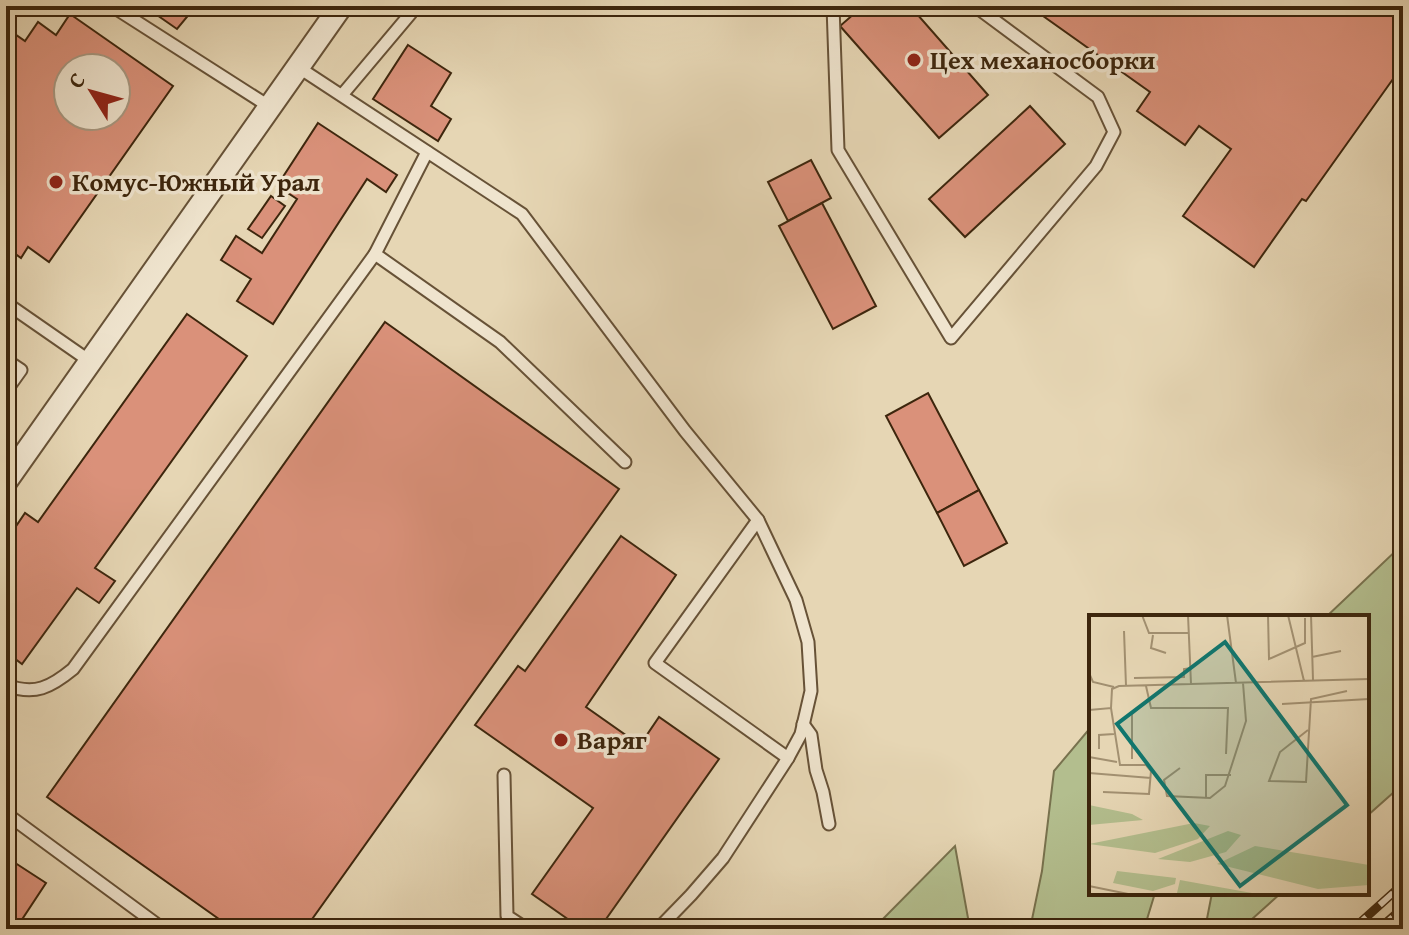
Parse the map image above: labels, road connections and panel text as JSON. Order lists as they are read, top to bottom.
{
  "places": ["Цех механосборки", "Комус-Южный Урал", "Варяг"],
  "north": "top left"
}
